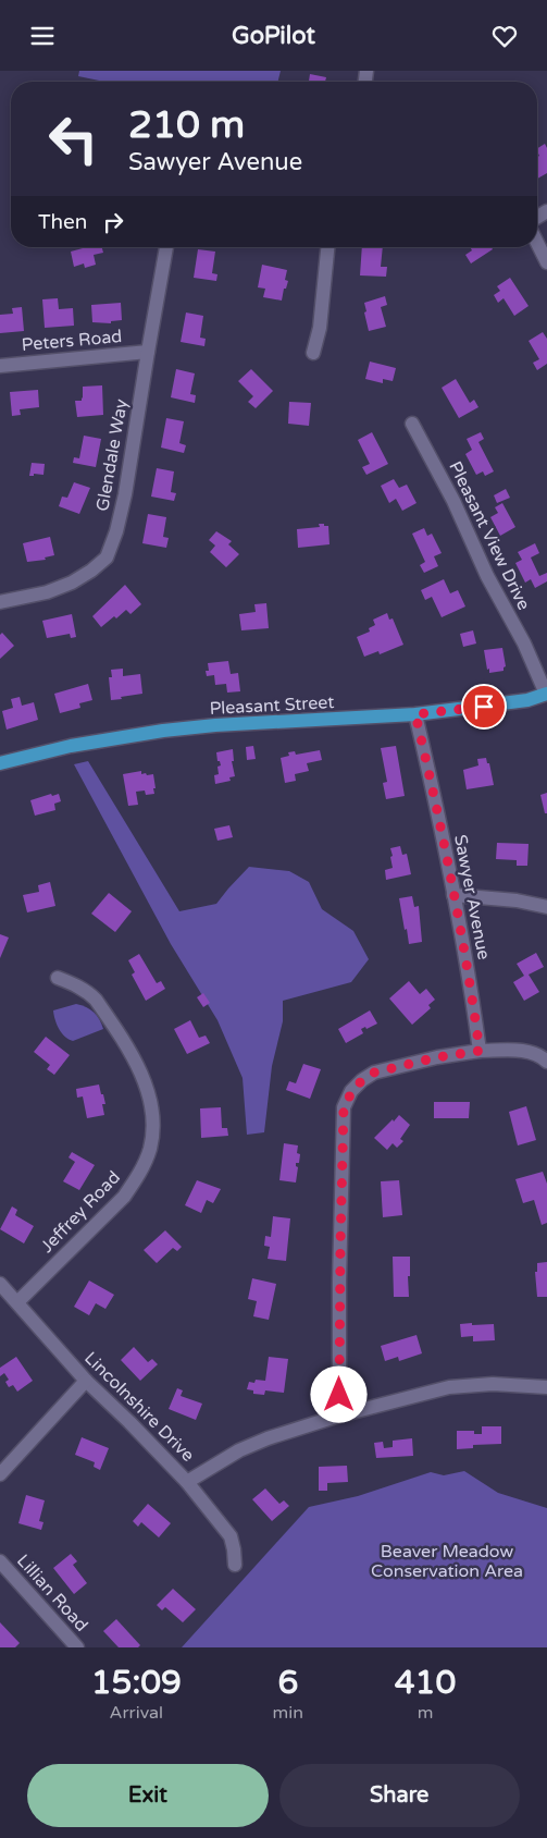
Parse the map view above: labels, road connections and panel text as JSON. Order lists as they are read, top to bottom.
{
  "streets": {
    "main road": ["Pleasant Street"],
    "street": [
      "Peters Road",
      "Glendale Way",
      "Pleasant View Drive",
      "Sawyer Avenue",
      "Jeffrey Road",
      "Lincolnshire Drive",
      "Lillian Road"
    ]
  },
  "crossings": [
    ["Peters Road", "Glendale Way"],
    ["Pleasant View Drive", "Pleasant Street"],
    ["Pleasant Street", "Sawyer Avenue"],
    ["Jeffrey Road", "Lincolnshire Drive"]
  ],
  "parks": ["Beaver Meadow Conservation Area"],
  "page": {
    "header": "GoPilot",
    "turn": ["210 m", "Sawyer Avenue"],
    "then": "Then",
    "eta": [
      "15:09",
      "Arrival",
      "6",
      "min",
      "410",
      "m"
    ],
    "buttons": ["Exit", "Share"]
  }
}
